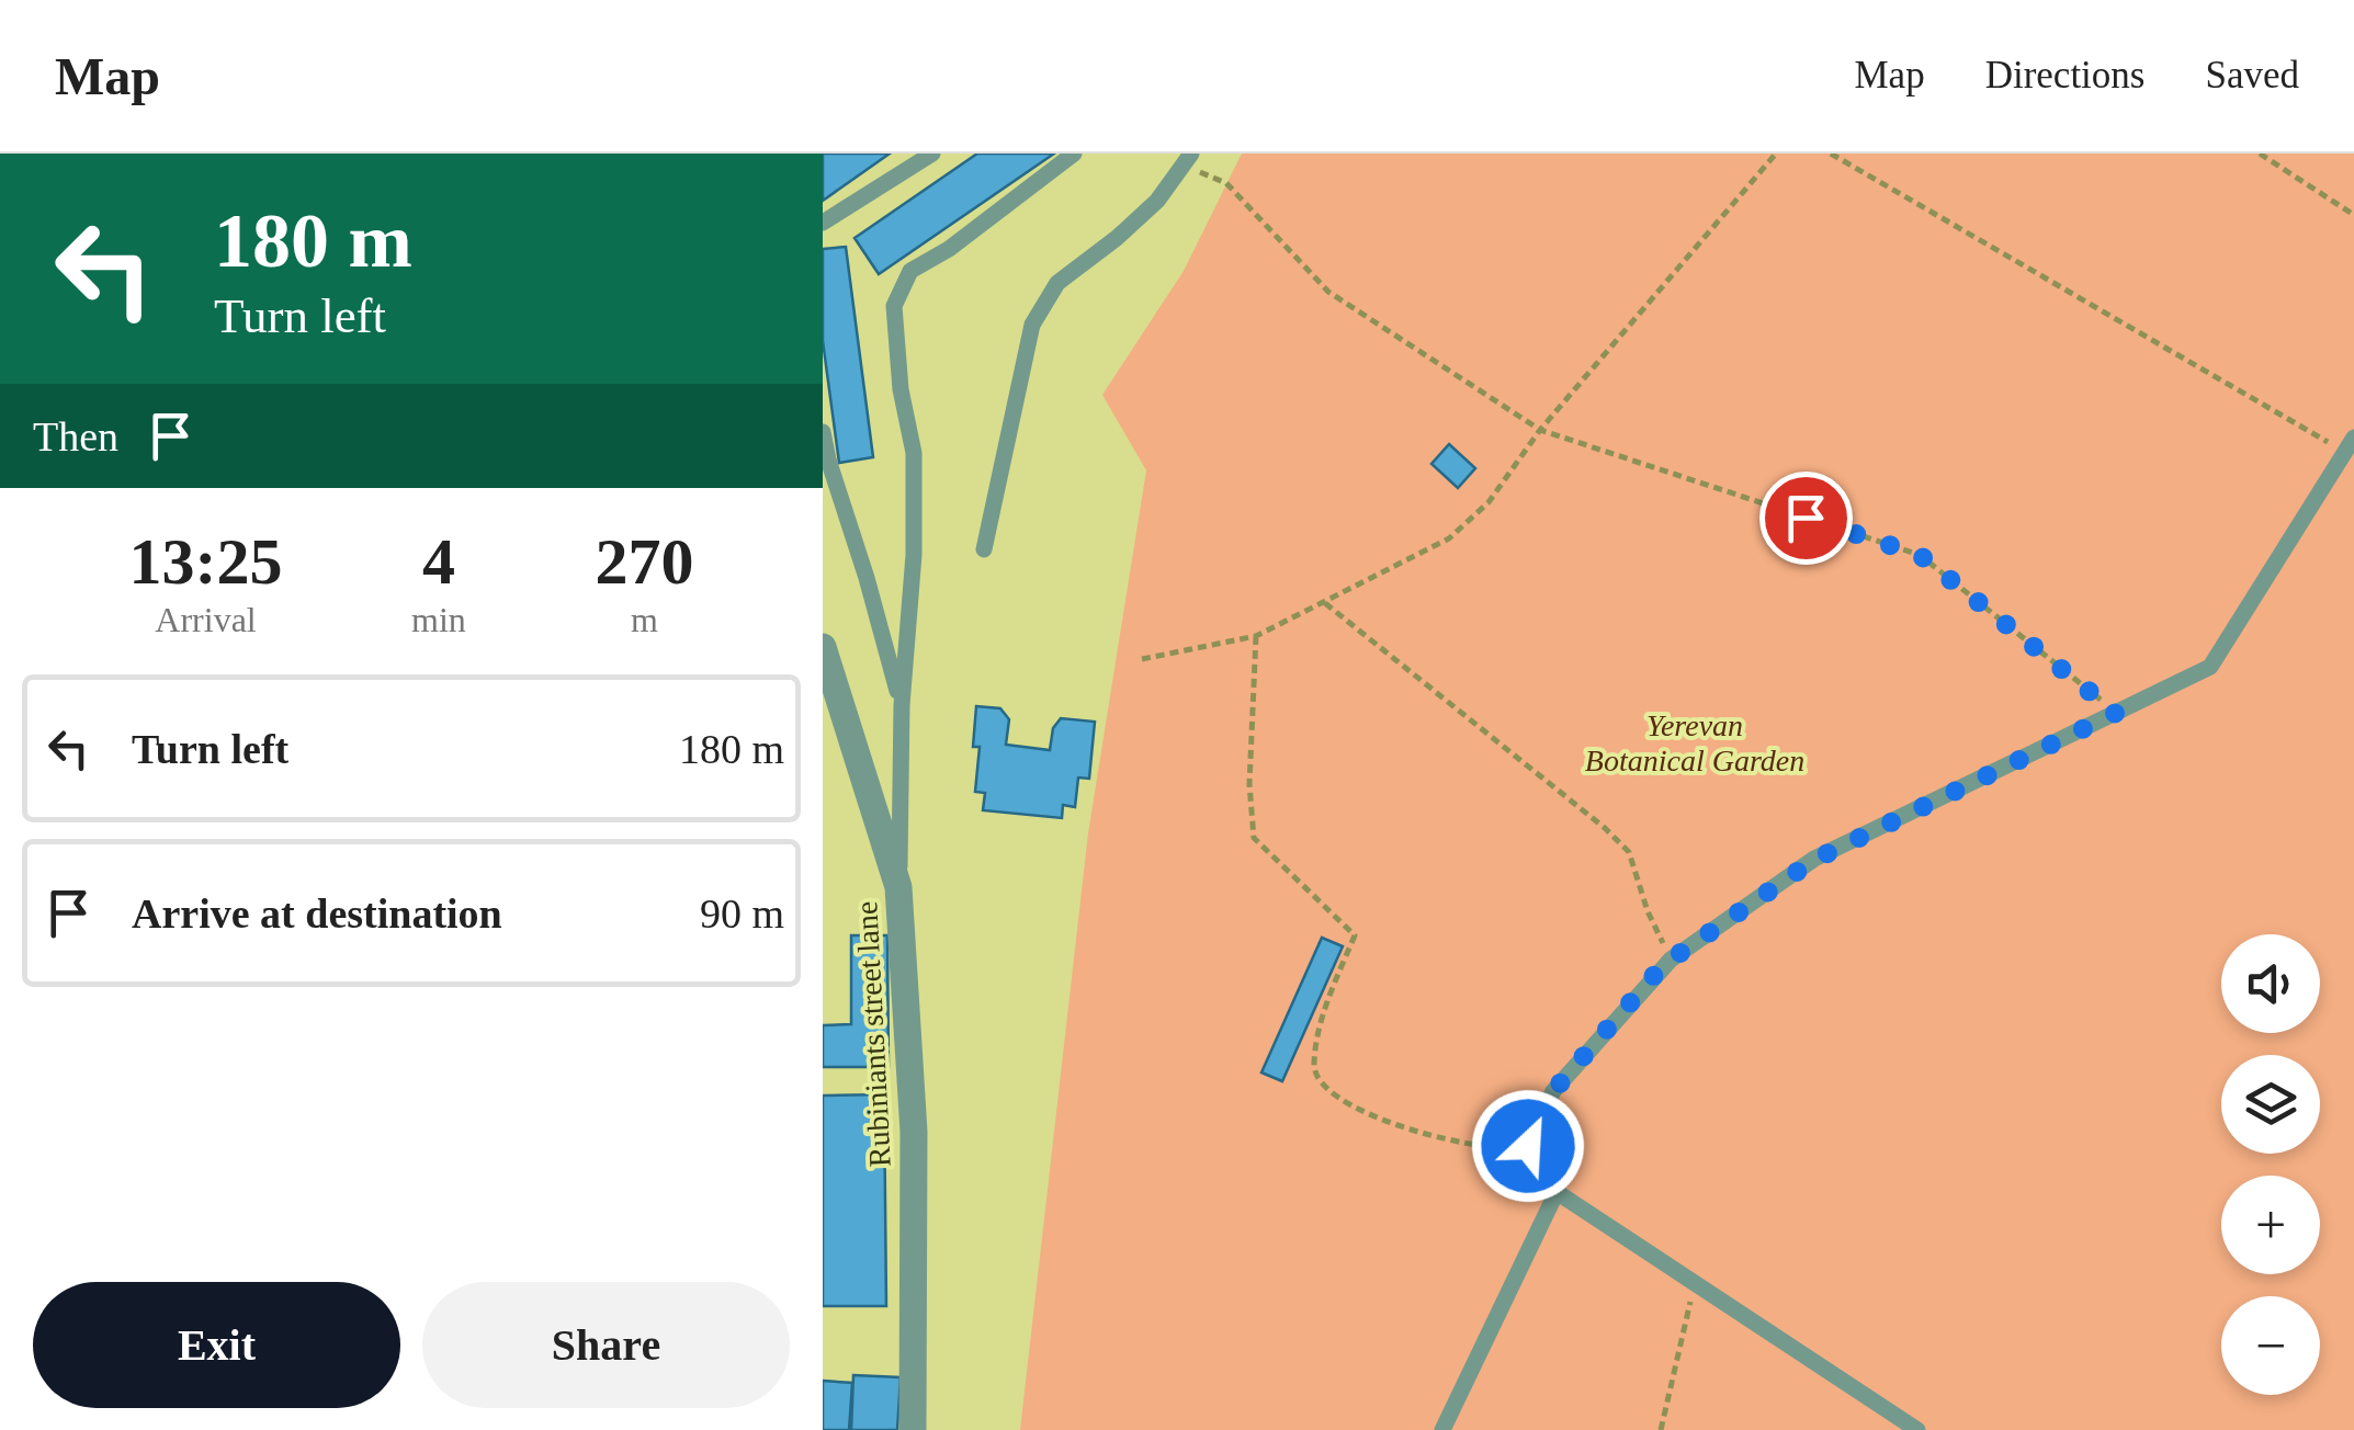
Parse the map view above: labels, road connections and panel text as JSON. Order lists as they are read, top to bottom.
{
  "streets": {
    "street": ["Rubiniants street lane"]
  },
  "parks": ["Yerevan Botanical Garden"],
  "page": {
    "header": "Map",
    "nav": ["Map", "Directions", "Saved"],
    "turn": ["180 m", "Turn left"],
    "then": "Then",
    "eta": [
      "13:25",
      "Arrival",
      "4",
      "min",
      "270",
      "m"
    ],
    "list": [
      {
        "name": "Turn left",
        "value": "180 m"
      },
      {
        "name": "Arrive at destination",
        "value": "90 m"
      }
    ],
    "map_buttons": ["+", "−"],
    "buttons": ["Exit", "Share"]
  }
}
